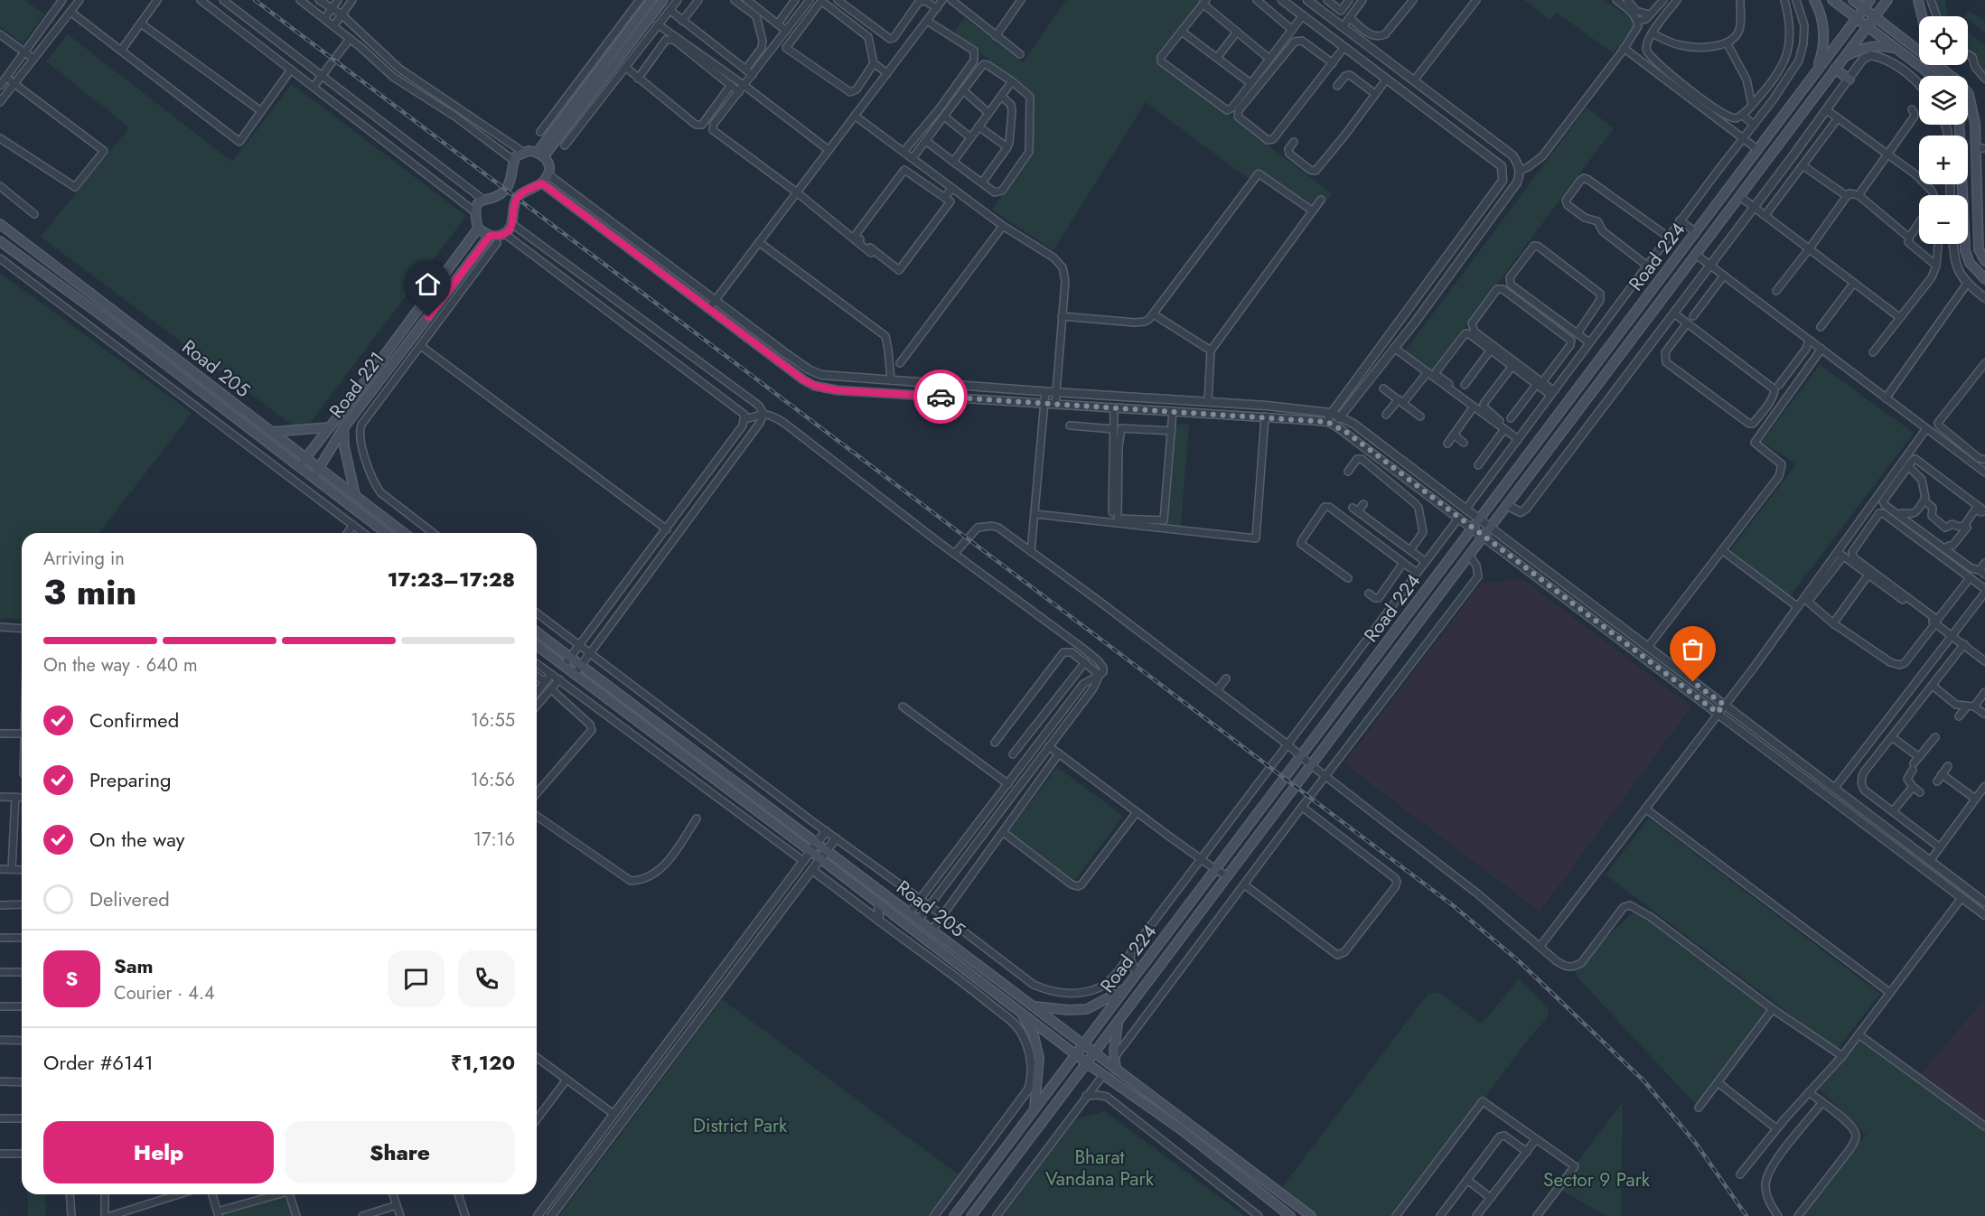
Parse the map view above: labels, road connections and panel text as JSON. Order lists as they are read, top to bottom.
{
  "streets": {
    "main road": ["Road 224", "Road 205", "Road 221"]
  },
  "crossings": [
    ["Road 224", "Road 205"],
    ["Road 205", "Road 221"]
  ],
  "parks": ["District Park", "Bharat Vandana Park", "Sector 9 Park"],
  "page": {
    "map_buttons": ["+", "−"],
    "heading": ["3 min", "Arriving in", "17:23–17:28"],
    "panel": [
      "Sam",
      "Courier · 4.4",
      "Order #6141",
      "₹1,120"
    ],
    "bar": "On the way · 640 m",
    "list": [
      ["Confirmed", "16:55"],
      ["Preparing", "16:56"],
      ["On the way", "17:16"],
      "Delivered"
    ],
    "round": "S",
    "buttons": ["Help", "Share"]
  }
}
